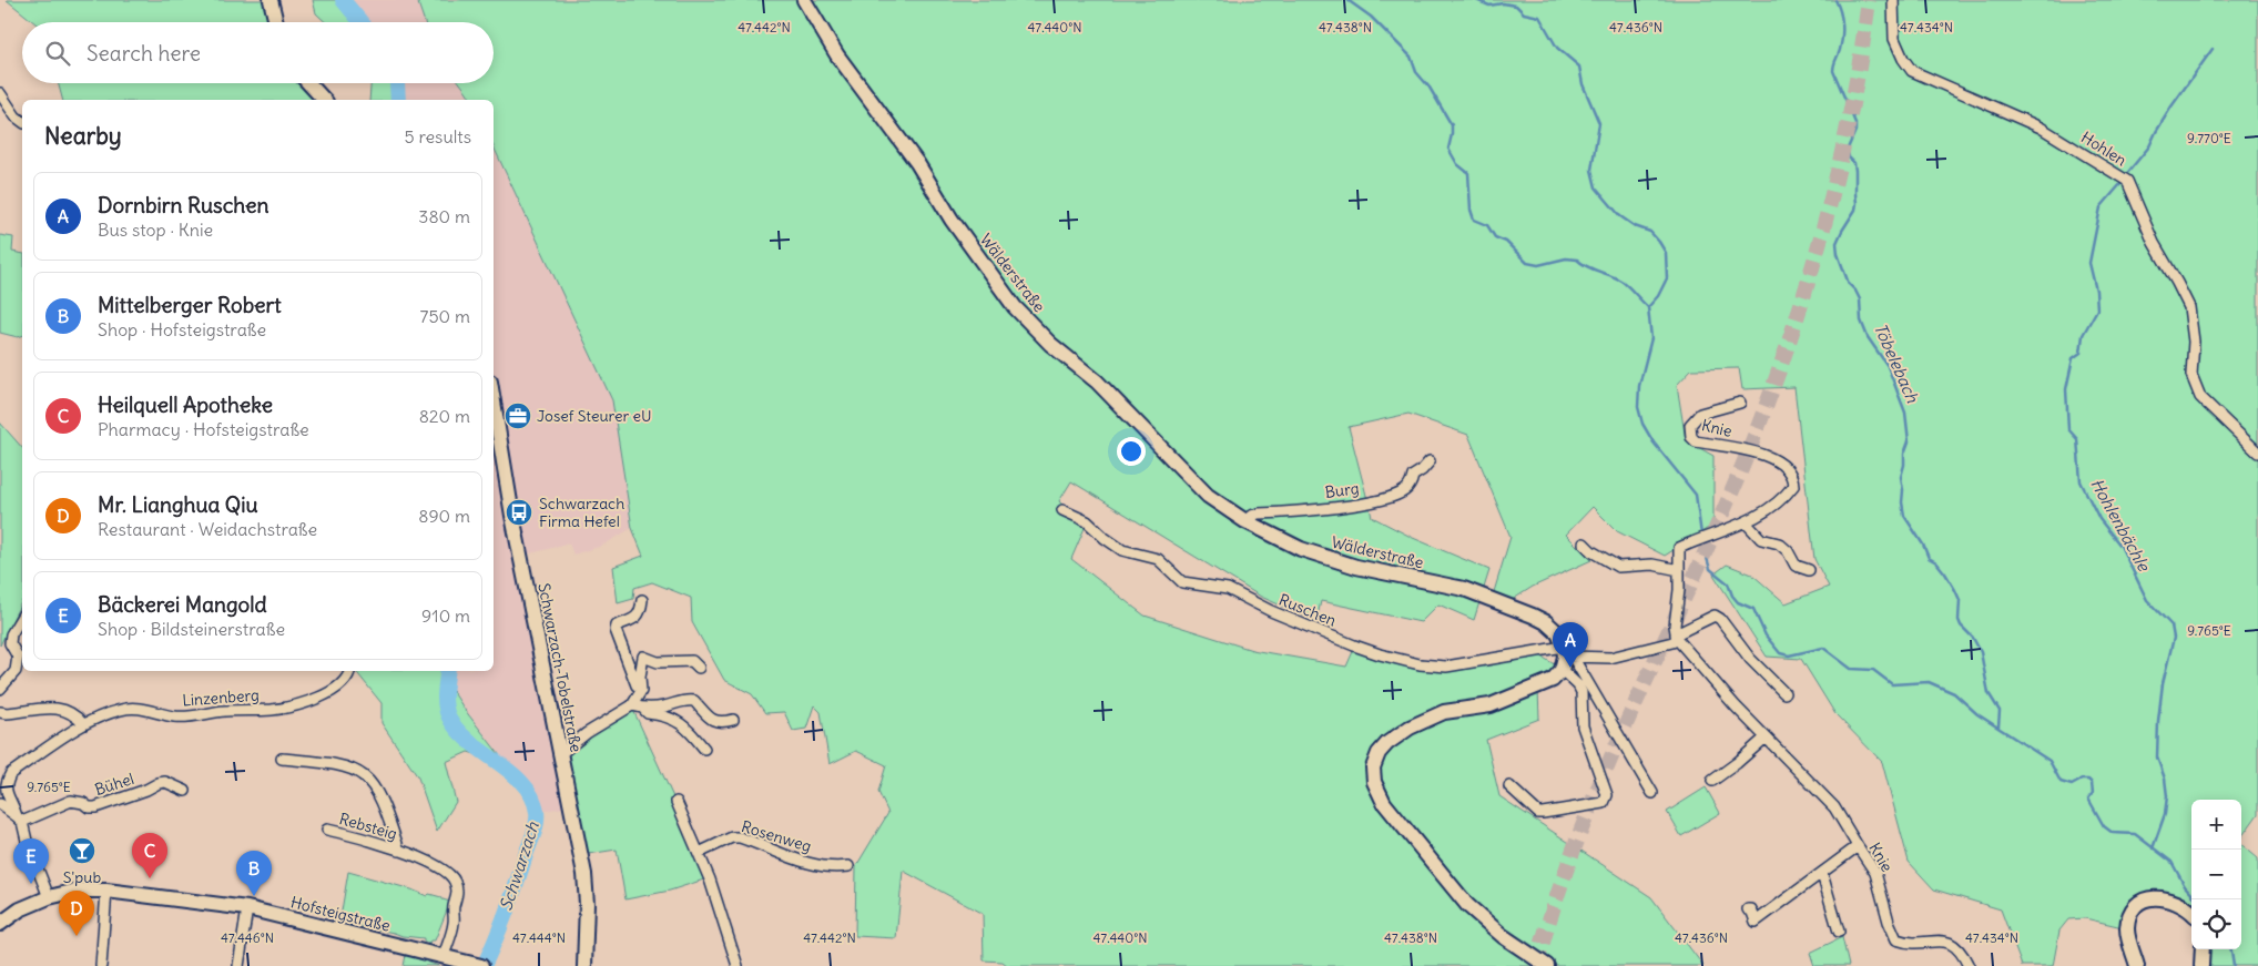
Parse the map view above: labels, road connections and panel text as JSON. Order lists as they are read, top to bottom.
{
  "streets": {
    "street": [
      "Hohlen",
      "Wälderstraße",
      "Knie",
      "Burg",
      "Ruschen",
      "Schwarzach-Tobelstraße",
      "Linzenberg",
      "Bühel",
      "Rebsteig",
      "Rosenweg",
      "Hofsteigstraße"
    ]
  },
  "crossings": [
    ["Wälderstraße", "Burg"],
    ["Wälderstraße", "Ruschen"],
    ["Linzenberg", "Bühel"],
    ["Linzenberg", "Hofsteigstraße"],
    ["Rebsteig", "Hofsteigstraße"]
  ],
  "water": ["Töbelebach", "Hohlenbächle", "Schwarzach"],
  "places": {
    "office": ["Josef Steurer eU"],
    "bus stop": ["Schwarzach Firma Hefel"],
    "bar": ["S'pub"]
  },
  "page": {
    "search": "Search here",
    "heading": ["Nearby", "5 results"],
    "list": [
      {
        "mark": "A",
        "name": "Dornbirn Ruschen",
        "note": "Bus stop · Knie",
        "value": "380 m"
      },
      {
        "mark": "B",
        "name": "Mittelberger Robert",
        "note": "Shop · Hofsteigstraße",
        "value": "750 m"
      },
      {
        "mark": "C",
        "name": "Heilquell Apotheke",
        "note": "Pharmacy · Hofsteigstraße",
        "value": "820 m"
      },
      {
        "mark": "D",
        "name": "Mr. Lianghua Qiu",
        "note": "Restaurant · Weidachstraße",
        "value": "890 m"
      },
      {
        "mark": "E",
        "name": "Bäckerei Mangold",
        "note": "Shop · Bildsteinerstraße",
        "value": "910 m"
      }
    ],
    "pins": [
      "A",
      "C",
      "E",
      "B",
      "D"
    ],
    "map_buttons": ["+", "−"]
  },
  "coordinates": [
    "47.442°N",
    "47.440°N",
    "47.438°N",
    "47.436°N",
    "47.434°N",
    "9.770°E",
    "9.765°E",
    "47.446°N",
    "47.444°N"
  ]
}
